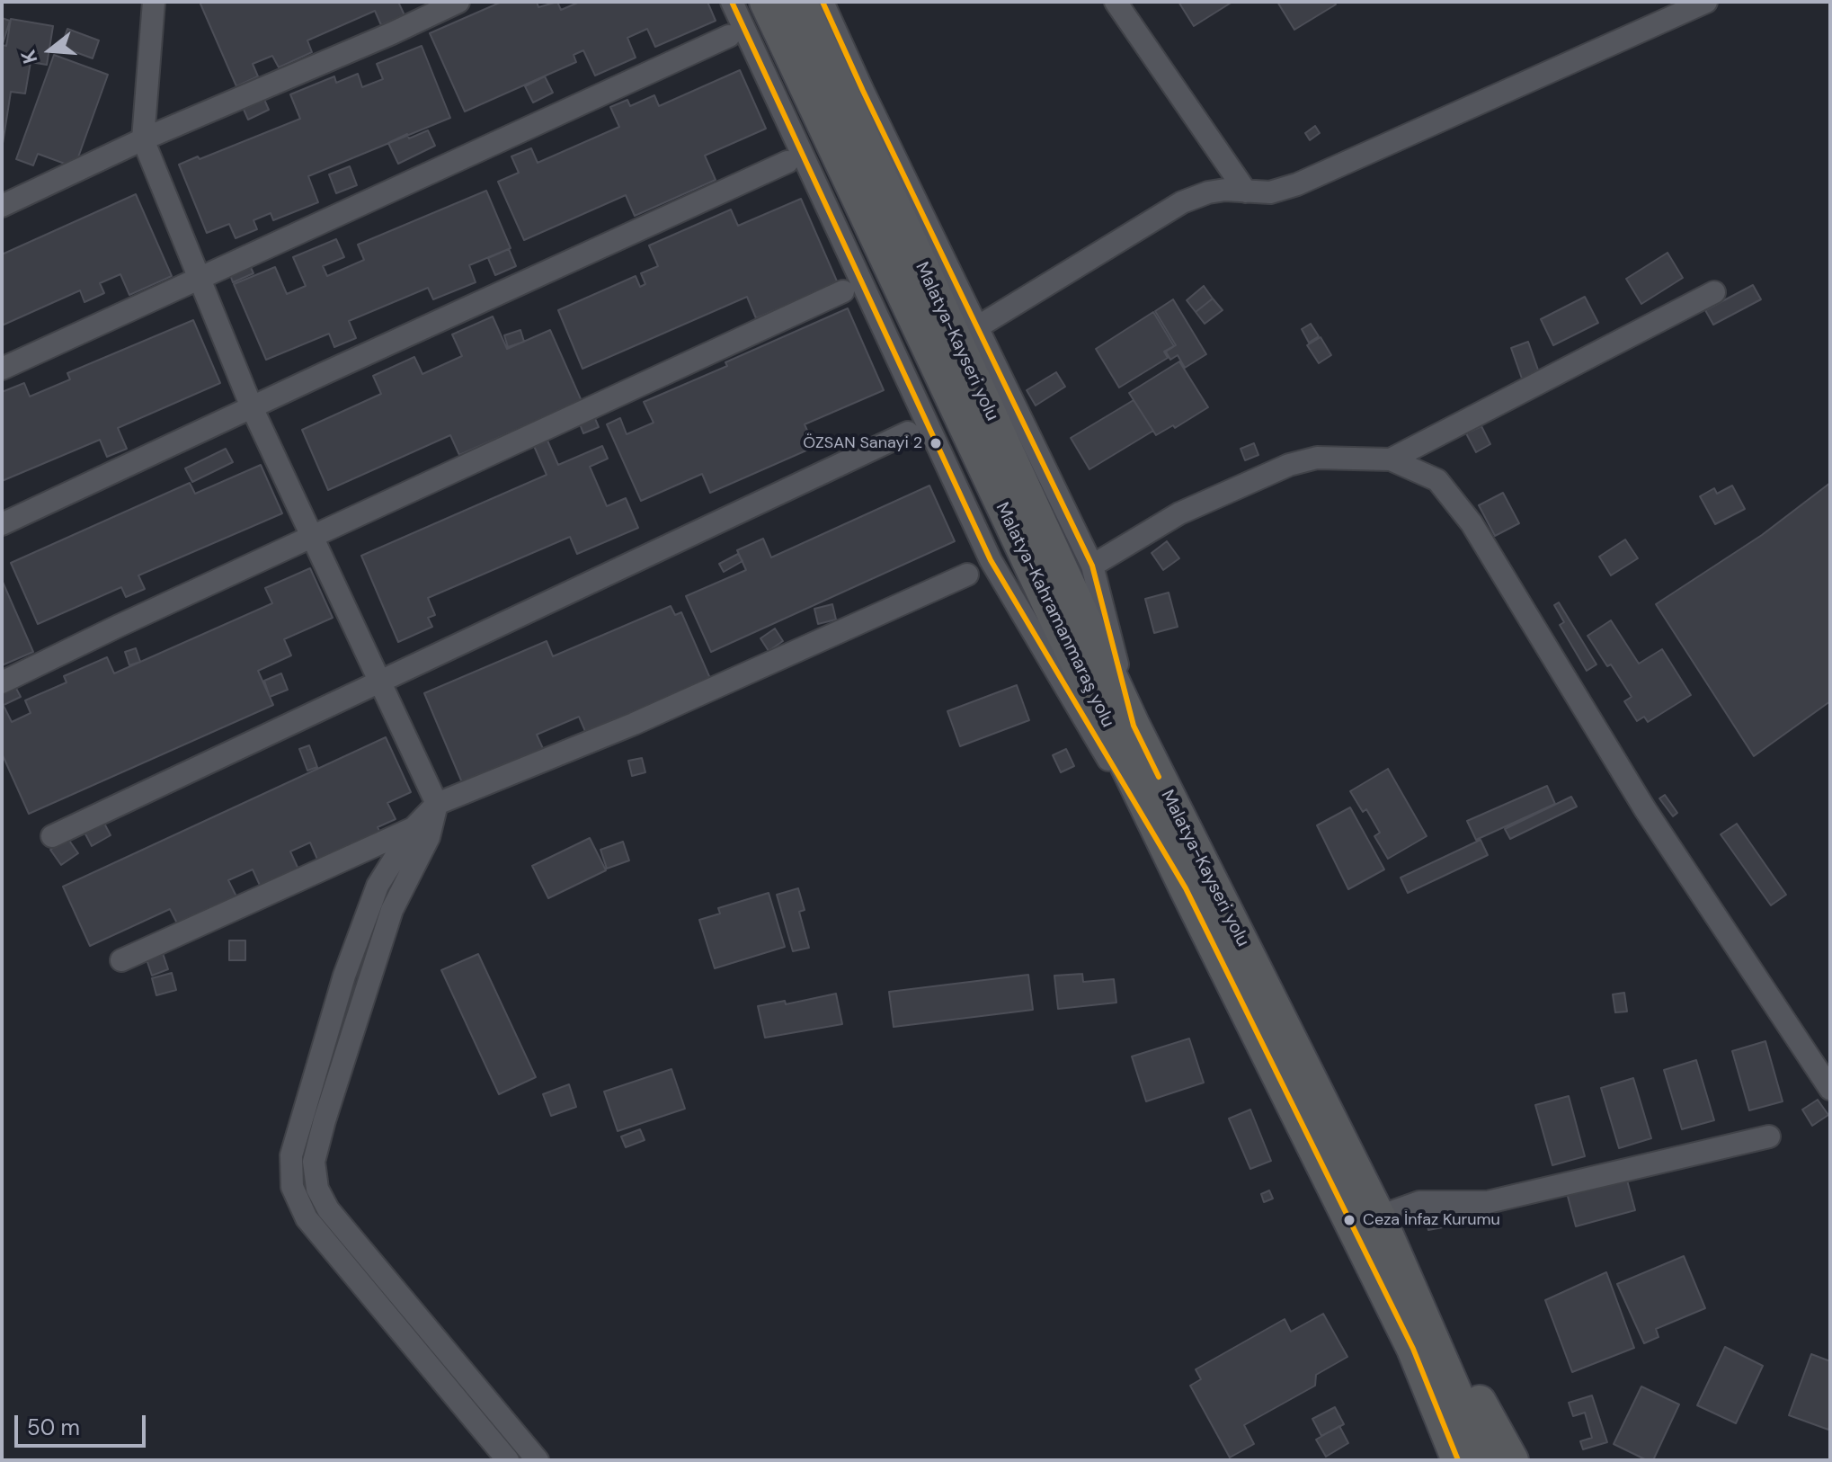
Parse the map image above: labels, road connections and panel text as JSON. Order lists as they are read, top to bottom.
{
  "streets": {
    "highway": ["Malatya-Kayseri yolu", "Malatya-Kahramanmaraş yolu"]
  },
  "places": ["ÖZSAN Sanayi 2", "Ceza İnfaz Kurumu"],
  "scale_bar": "50 m",
  "north": "left"
}
